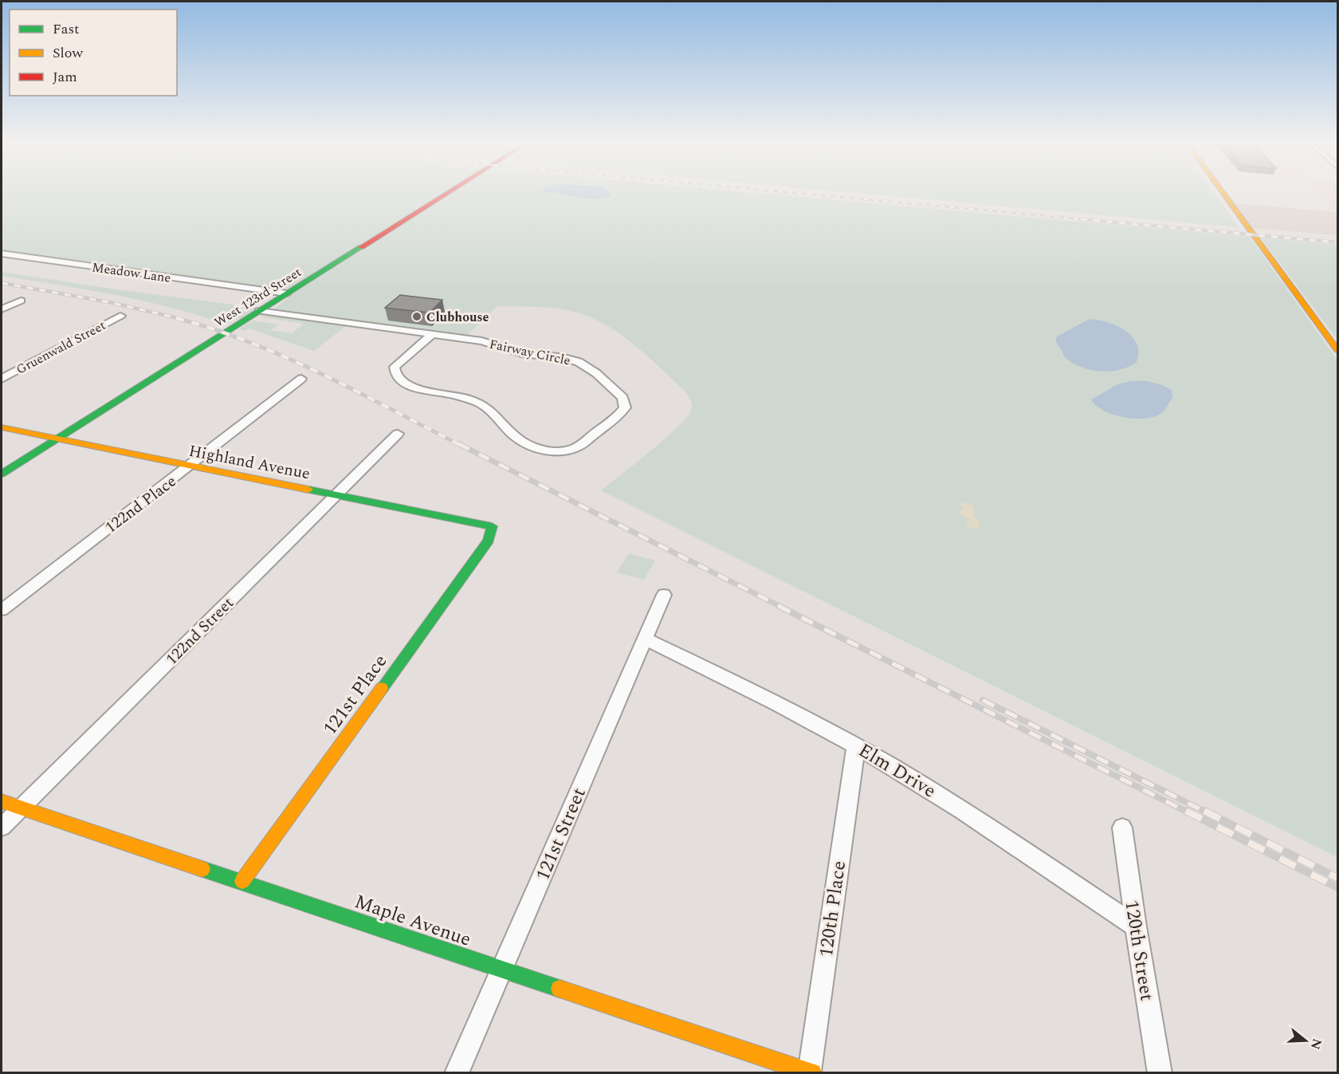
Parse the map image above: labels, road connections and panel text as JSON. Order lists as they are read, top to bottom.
{
  "streets": {
    "street": [
      "Meadow Lane",
      "West 123rd Street",
      "Gruenwald Street",
      "Fairway Circle",
      "Highland Avenue",
      "122nd Place",
      "122nd Street",
      "121st Place",
      "Elm Drive",
      "121st Street",
      "120th Place",
      "Maple Avenue",
      "120th Street"
    ]
  },
  "crossings": [
    ["Meadow Lane", "West 123rd Street"],
    ["West 123rd Street", "Fairway Circle"],
    ["West 123rd Street", "Highland Avenue"],
    ["Highland Avenue", "122nd Place"],
    ["Highland Avenue", "122nd Street"],
    ["Highland Avenue", "121st Place"],
    ["122nd Street", "Maple Avenue"],
    ["121st Place", "Maple Avenue"],
    ["Elm Drive", "121st Street"],
    ["Elm Drive", "120th Place"],
    ["Elm Drive", "120th Street"],
    ["121st Street", "Maple Avenue"],
    ["120th Place", "Maple Avenue"]
  ],
  "places": ["Clubhouse"],
  "legend": ["Fast", "Slow", "Jam"],
  "north": "right"
}
